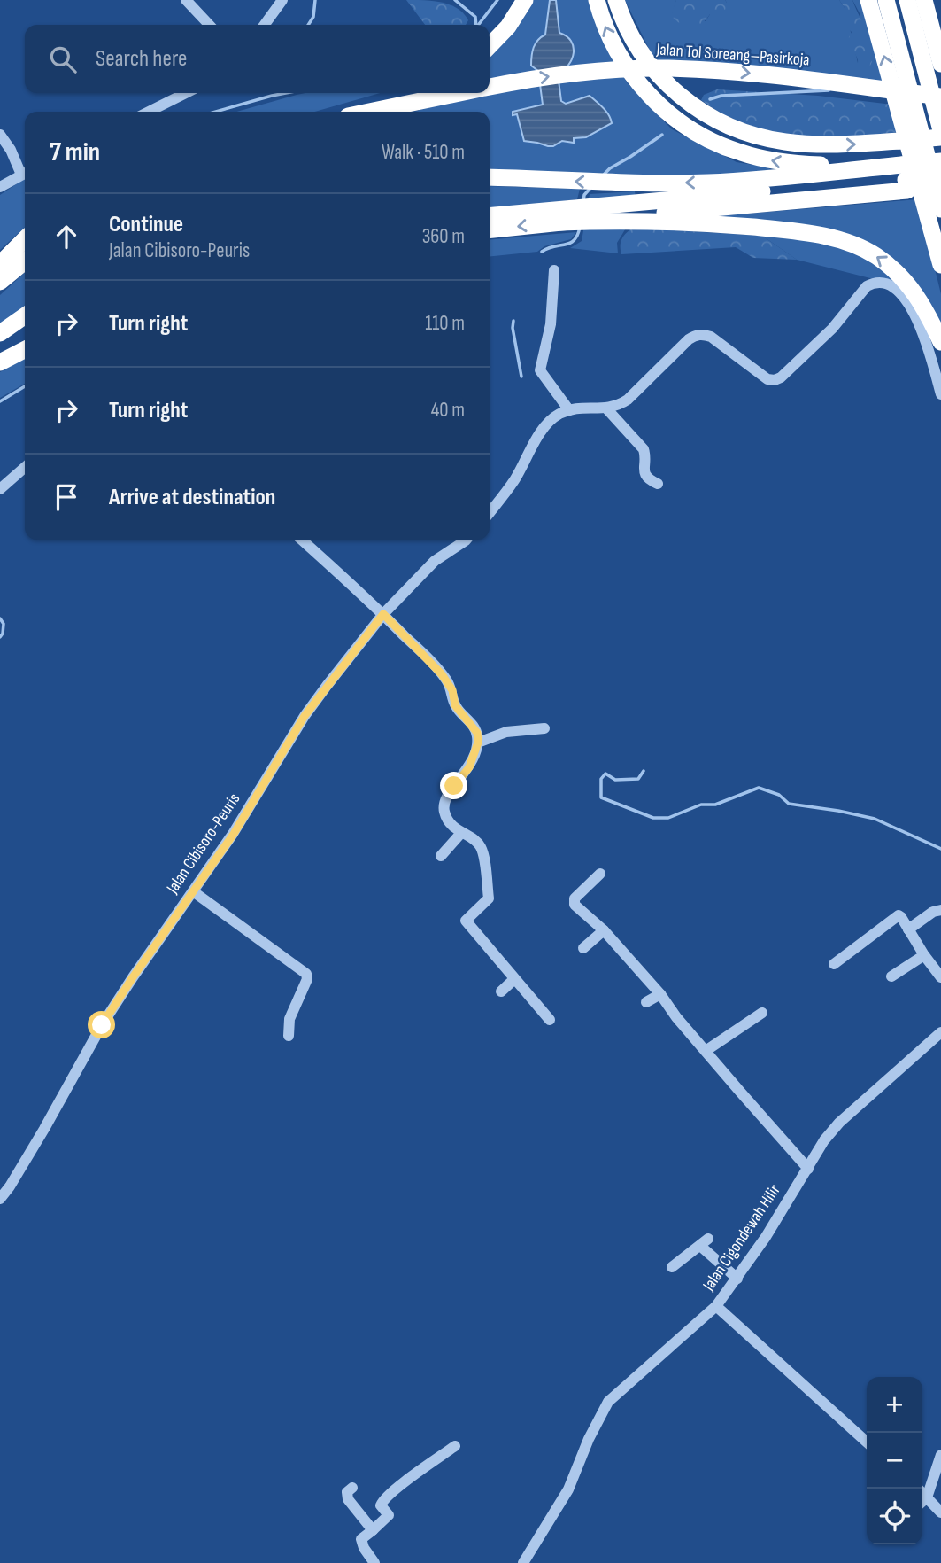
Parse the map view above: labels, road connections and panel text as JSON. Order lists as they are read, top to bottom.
{
  "streets": {
    "highway": ["Jalan Tol Soreang–Pasirkoja"],
    "street": ["Jalan Cibisoro-Peuris", "Jalan Cigondewah Hilir"]
  },
  "page": {
    "search": "Search here",
    "heading": ["7 min", "Walk · 510 m"],
    "list": [
      ["Continue", "Jalan Cibisoro-Peuris", "360 m"],
      ["Turn right", "110 m"],
      ["Turn right", "40 m"],
      "Arrive at destination"
    ],
    "map_buttons": ["+", "−"]
  }
}
